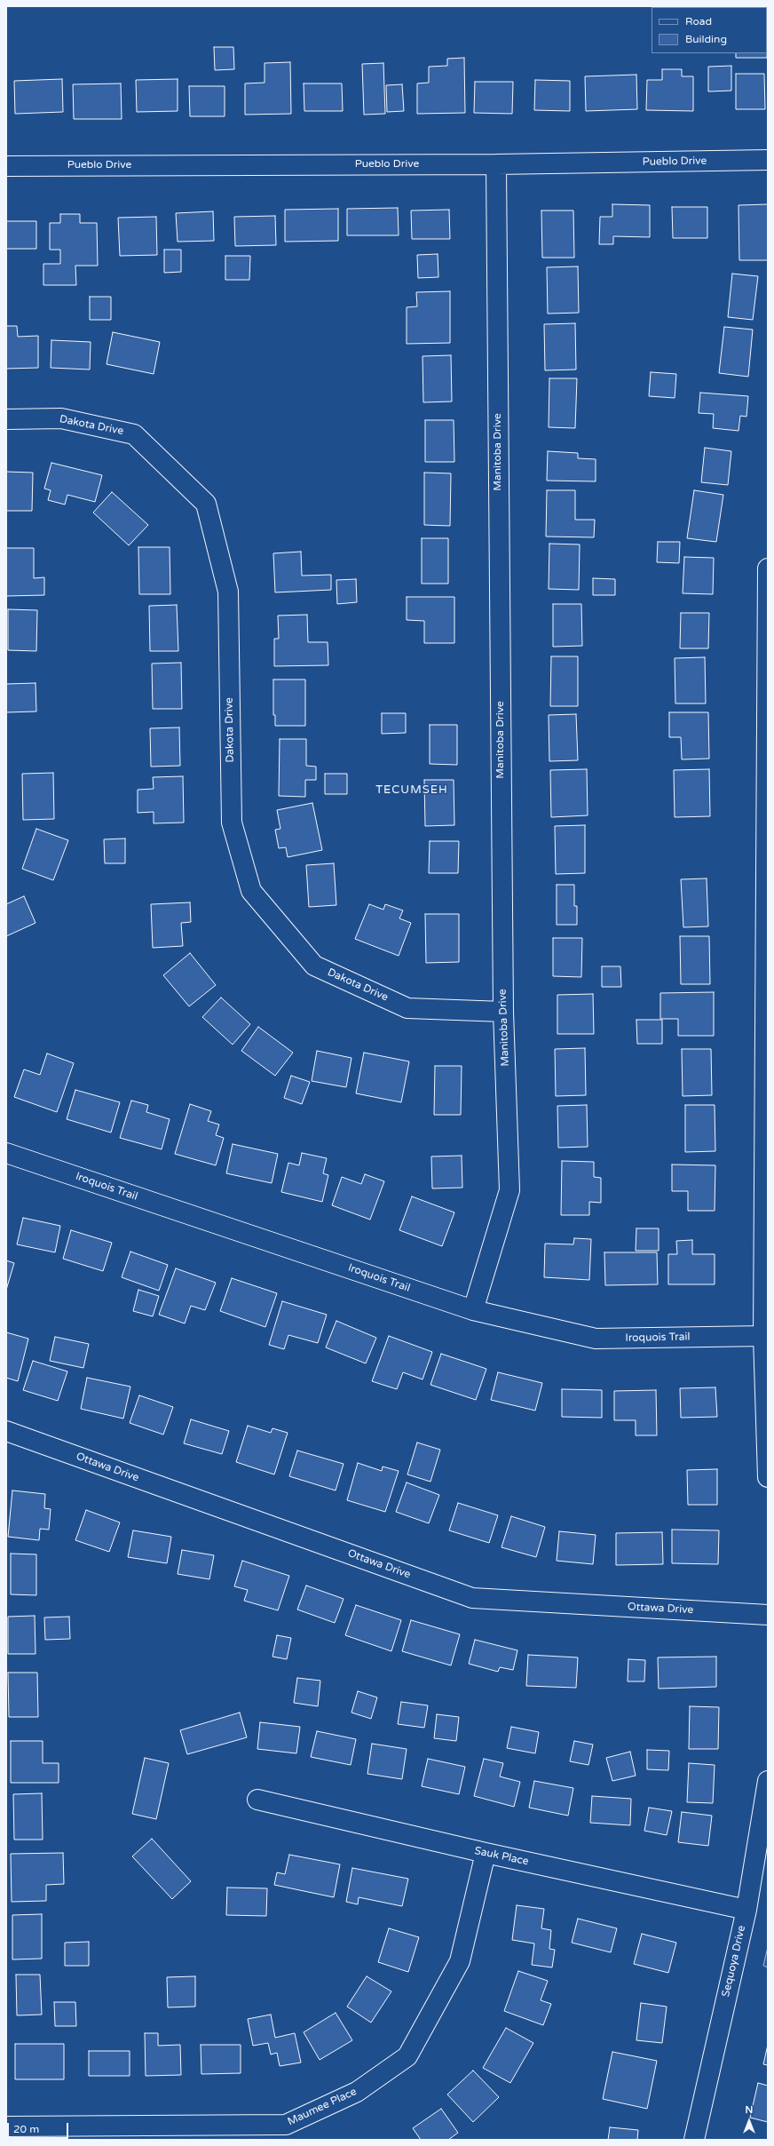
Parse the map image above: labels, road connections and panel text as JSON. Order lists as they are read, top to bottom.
{
  "streets": {
    "street": [
      "Pueblo Drive",
      "Dakota Drive",
      "Manitoba Drive",
      "Iroquois Trail",
      "Ottawa Drive",
      "Sauk Place",
      "Sequoya Drive",
      "Maumee Place"
    ]
  },
  "crossings": [
    ["Pueblo Drive", "Manitoba Drive"],
    ["Dakota Drive", "Manitoba Drive"],
    ["Manitoba Drive", "Iroquois Trail"],
    ["Sauk Place", "Sequoya Drive"],
    ["Sauk Place", "Maumee Place"]
  ],
  "districts": ["TECUMSEH"],
  "legend": ["Road", "Building"],
  "scale_bar": "20 m",
  "north": "top"
}
